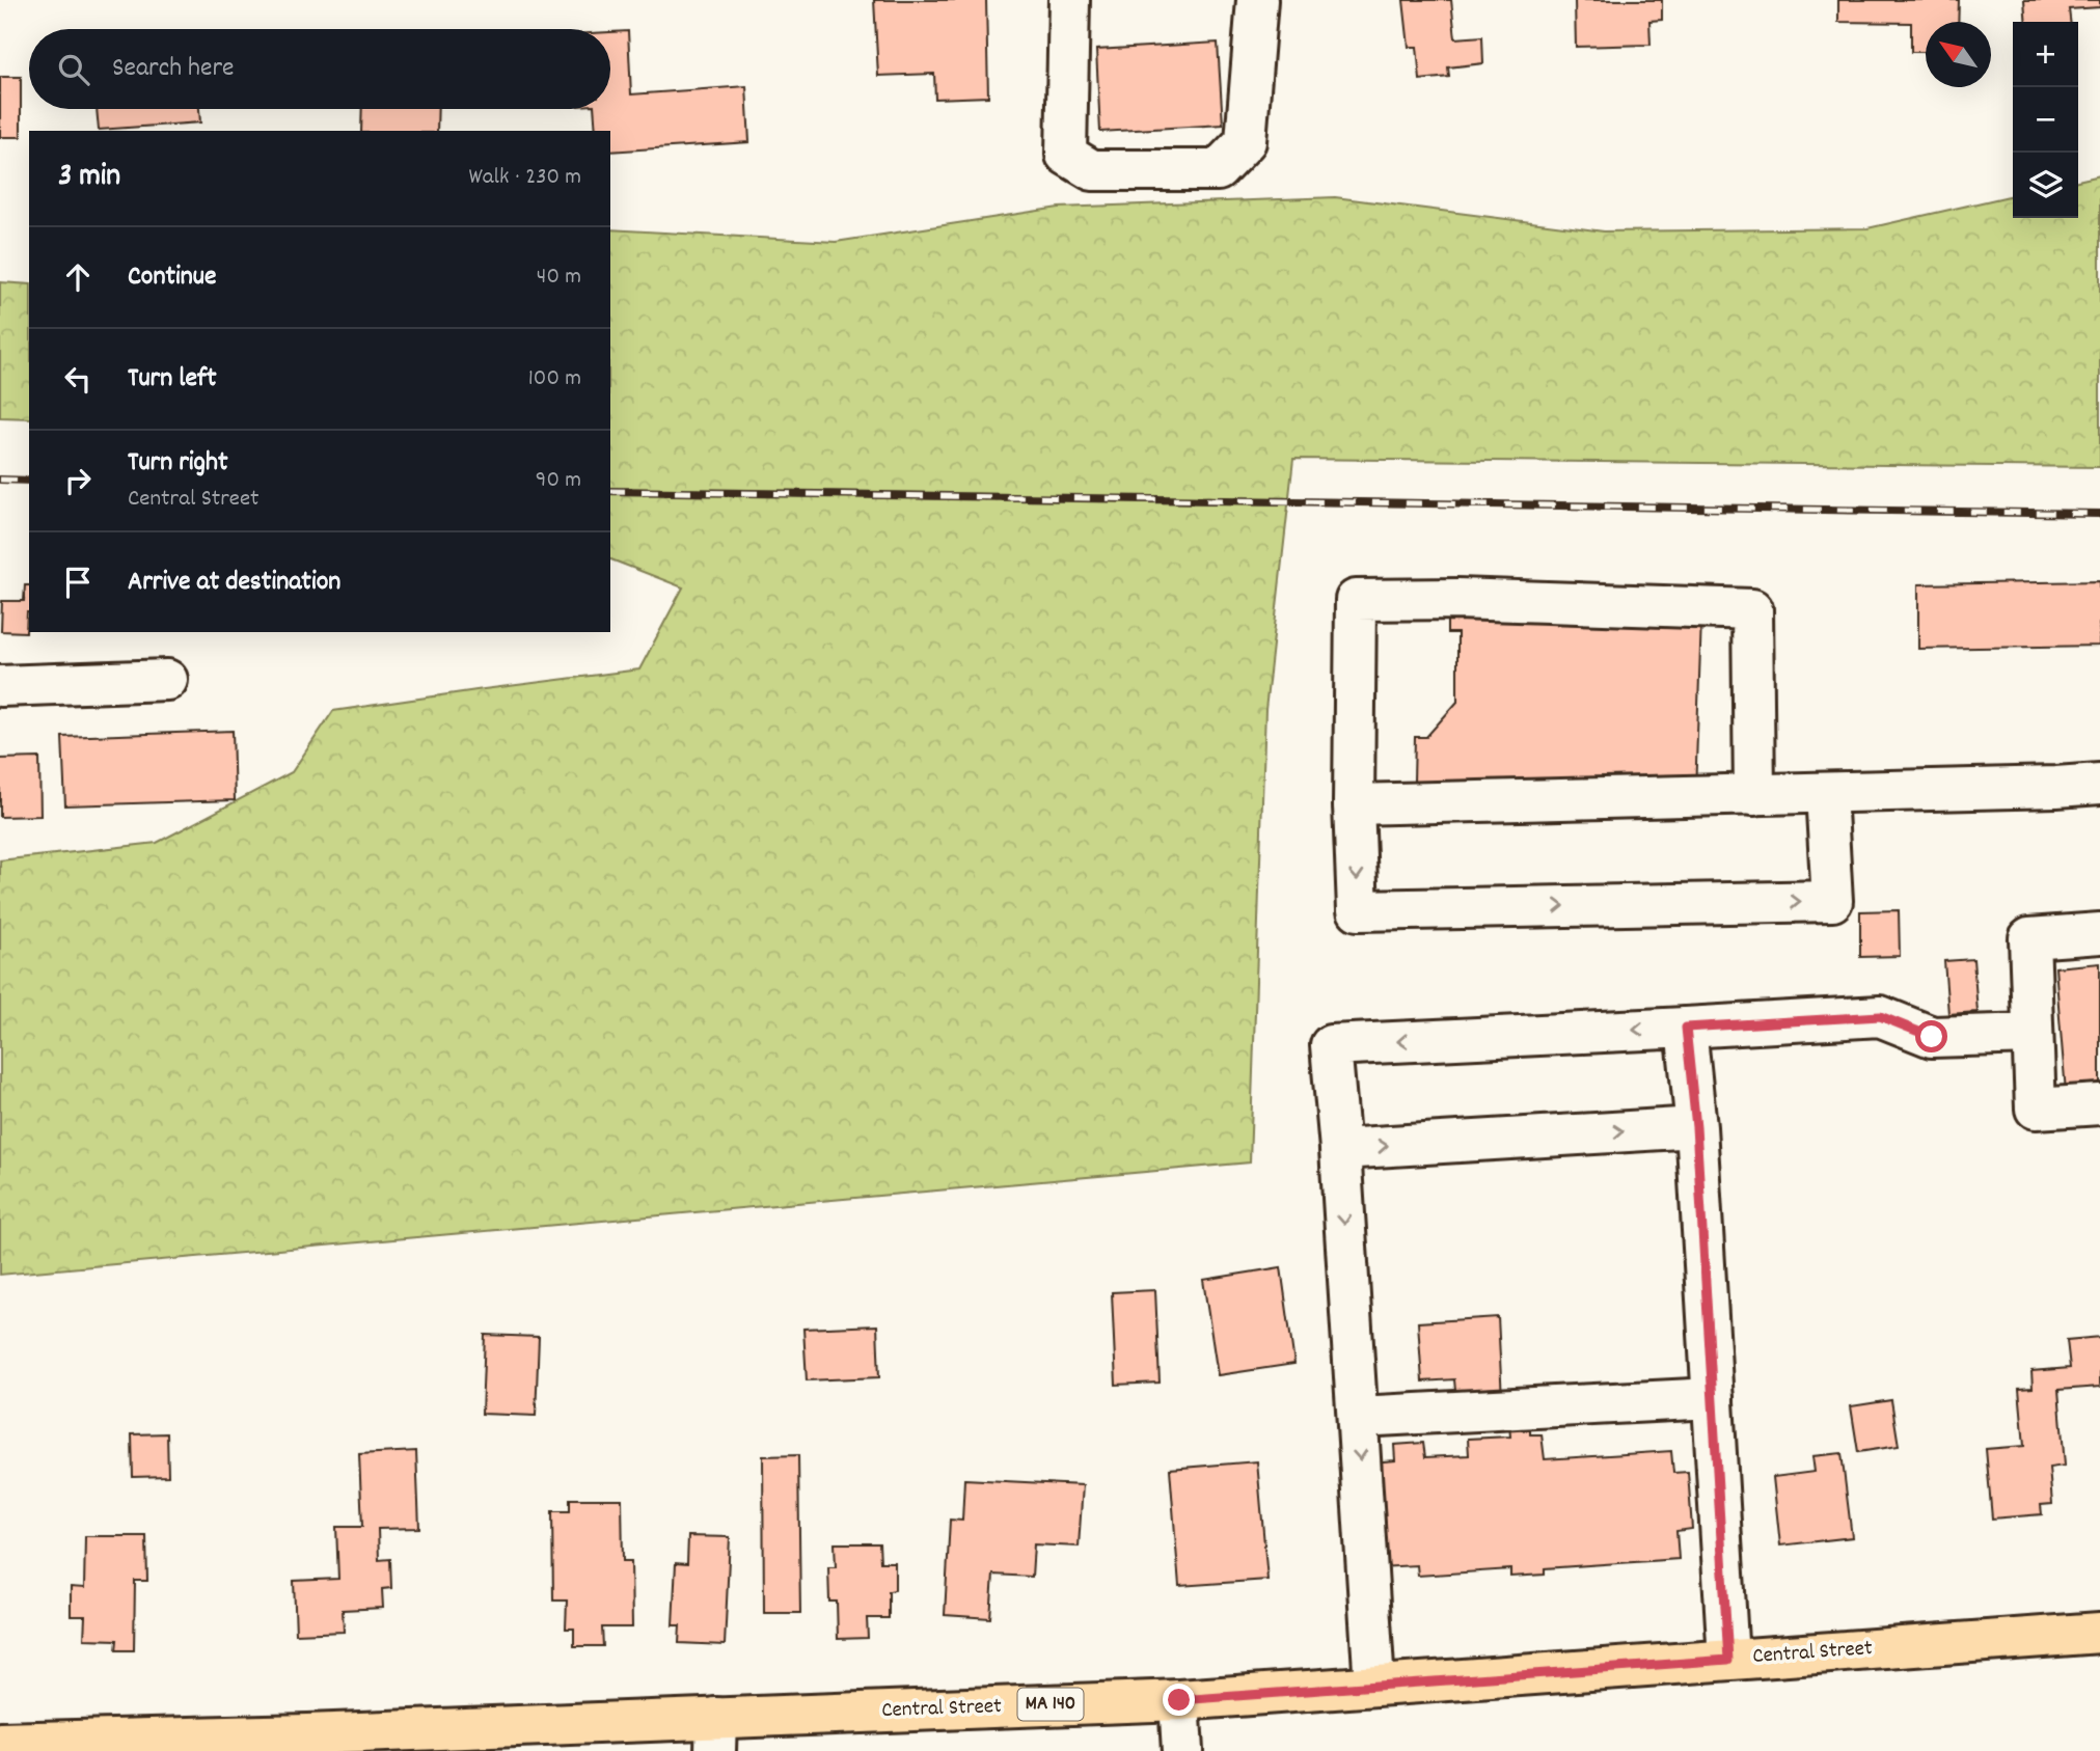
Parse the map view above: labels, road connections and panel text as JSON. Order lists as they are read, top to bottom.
{
  "streets": {
    "main road": ["Central Street", "MA 140"]
  },
  "north": "top left",
  "page": {
    "map_buttons": ["+", "−"],
    "search": "Search here",
    "heading": ["3 min", "Walk · 230 m"],
    "list": [
      ["Continue", "40 m"],
      ["Turn left", "100 m"],
      ["Turn right", "Central Street", "90 m"],
      "Arrive at destination"
    ]
  }
}
